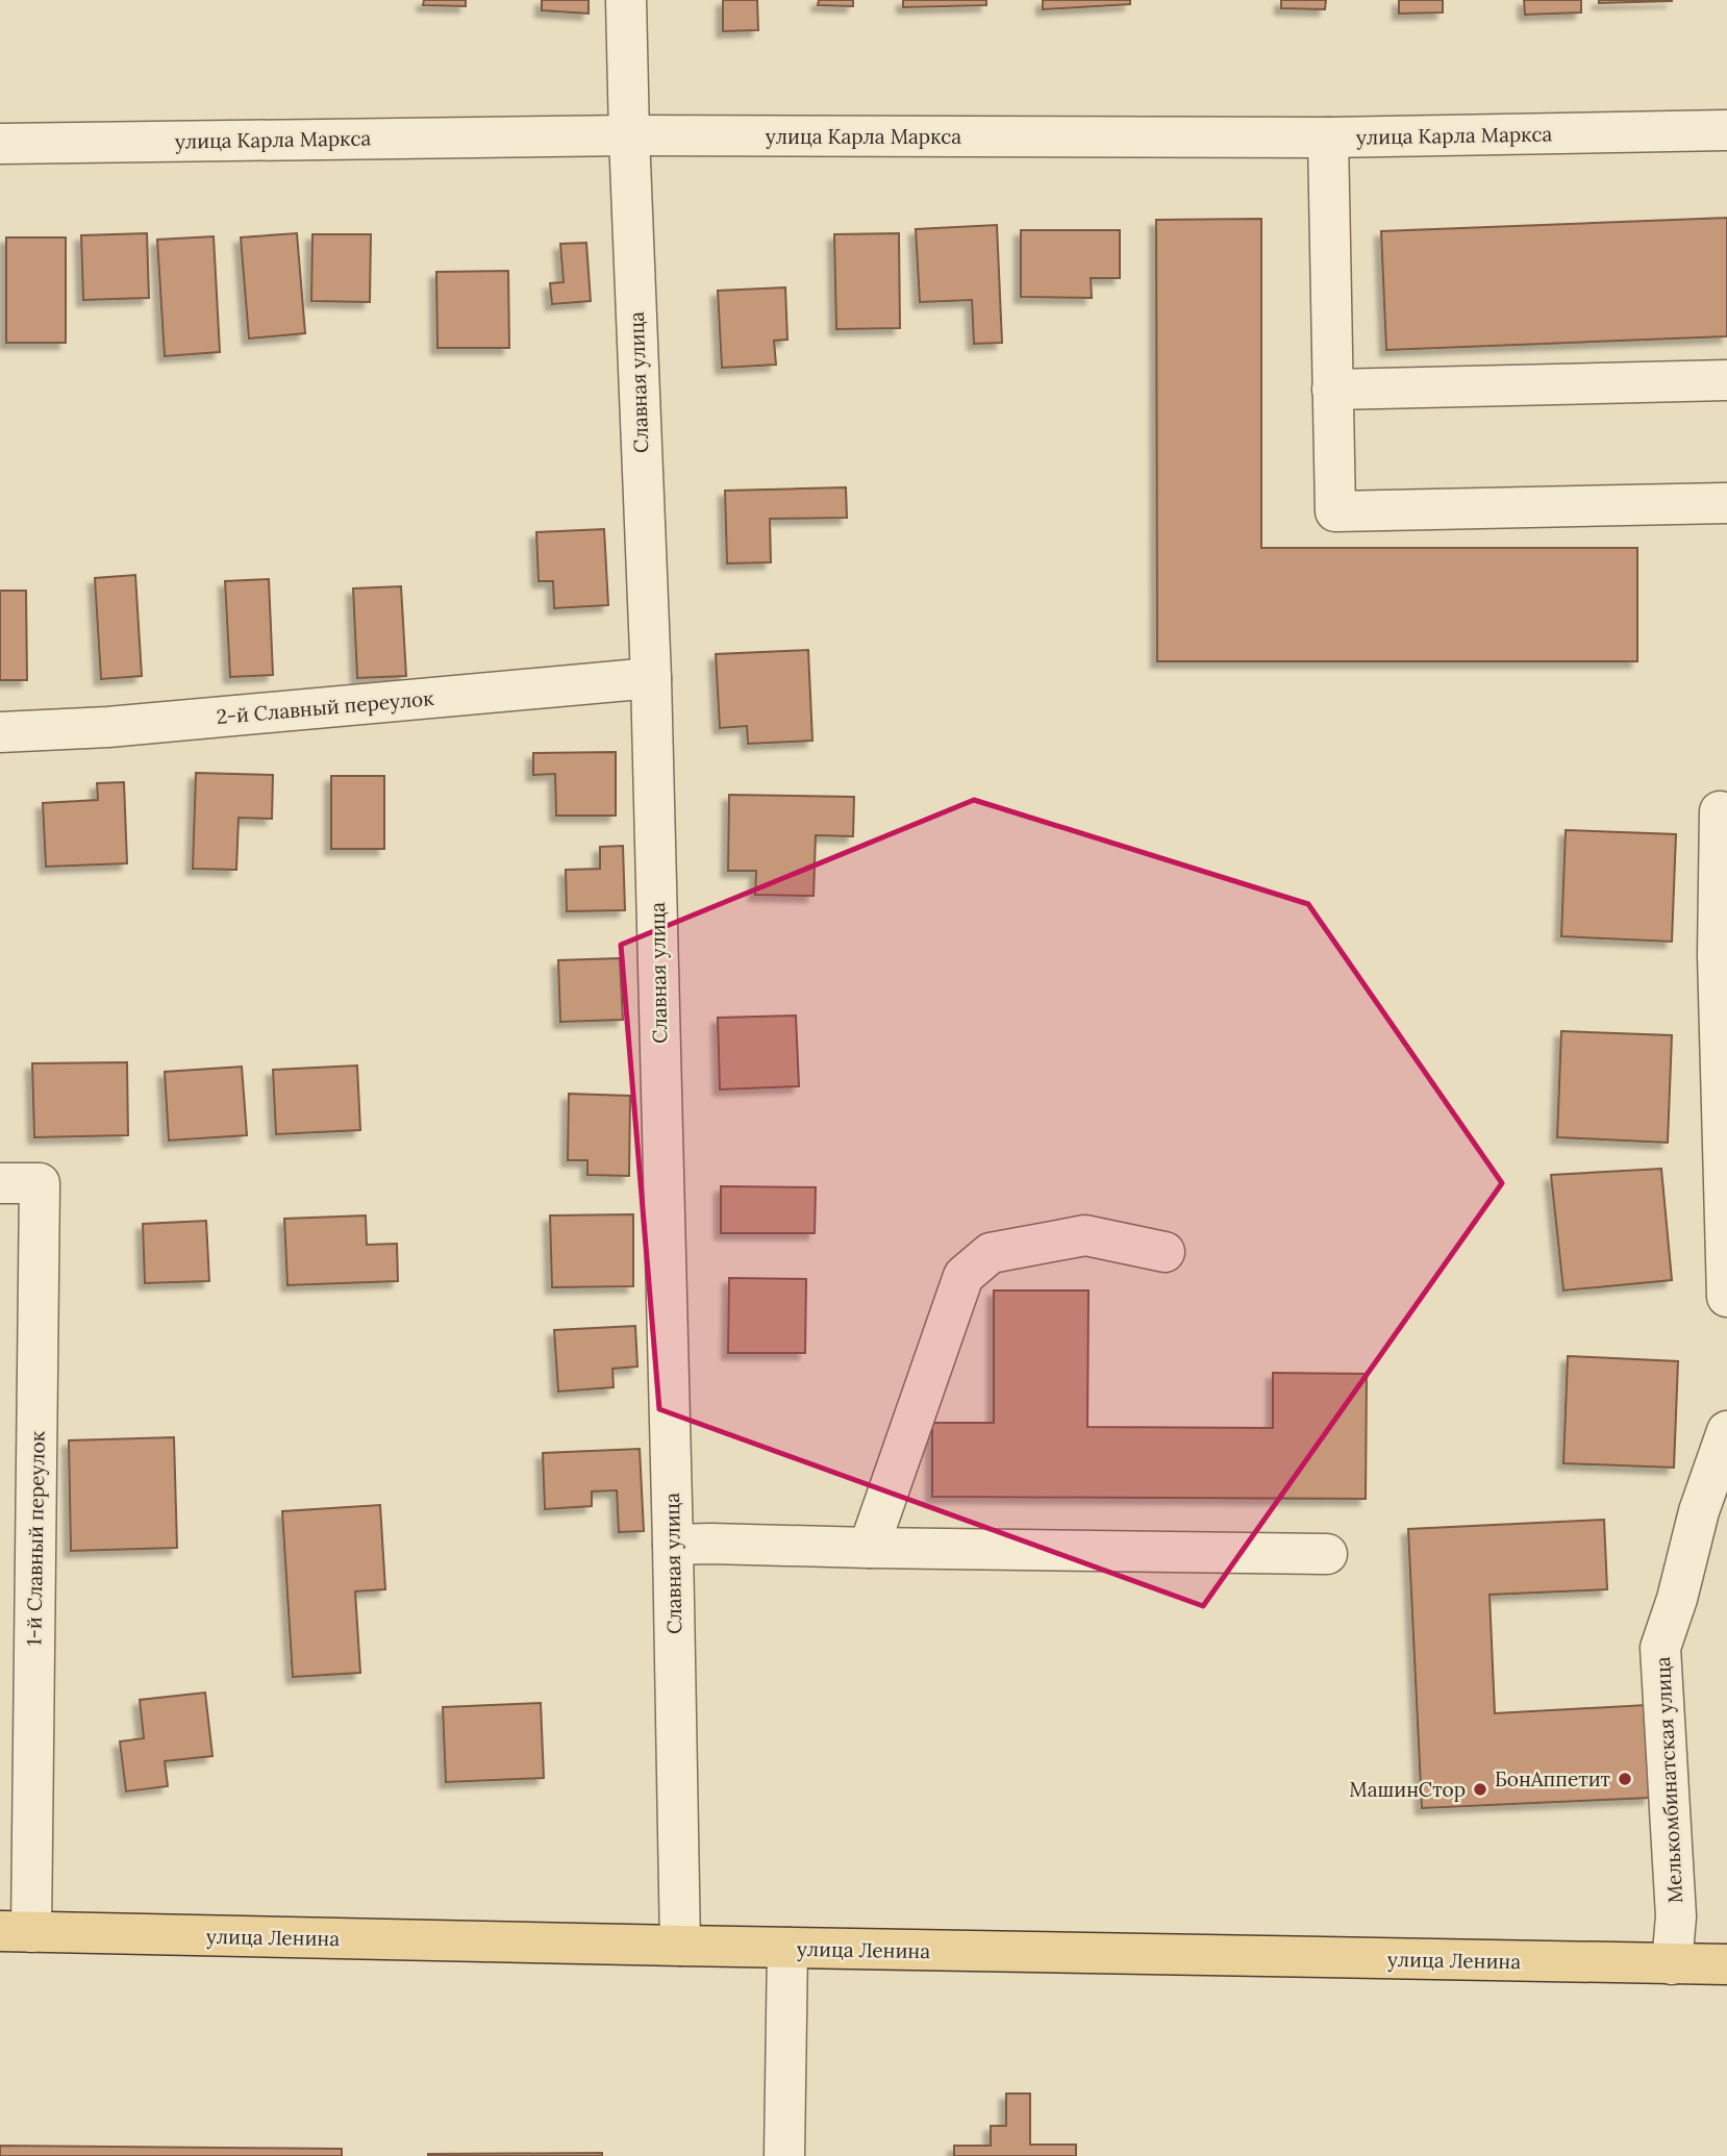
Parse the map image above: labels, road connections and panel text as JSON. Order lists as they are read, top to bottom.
{
  "streets": {
    "main road": ["улица Ленина"],
    "street": [
      "улица Карла Маркса",
      "Славная улица",
      "2-й Славный переулок",
      "1-й Славный переулок",
      "Мелькомбинатская улица"
    ]
  },
  "crossings": [
    ["улица Карла Маркса", "Славная улица"],
    ["Славная улица", "2-й Славный переулок"],
    ["Славная улица", "улица Ленина"],
    ["1-й Славный переулок", "улица Ленина"],
    ["Мелькомбинатская улица", "улица Ленина"]
  ],
  "places": ["БонАппетит", "МашинСтор"]
}
